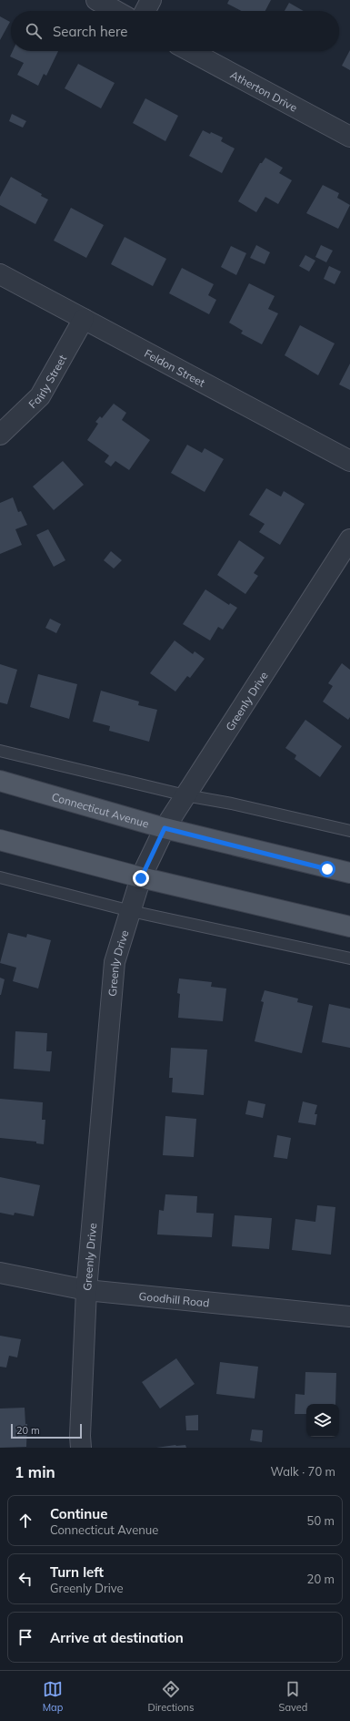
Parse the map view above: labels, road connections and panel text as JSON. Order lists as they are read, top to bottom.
{
  "streets": {
    "main road": ["Connecticut Avenue"],
    "street": [
      "Atherton Drive",
      "Feldon Street",
      "Fairly Street",
      "Greenly Drive",
      "Goodhill Road"
    ]
  },
  "crossings": [
    ["Feldon Street", "Fairly Street"],
    ["Greenly Drive", "Connecticut Avenue"],
    ["Greenly Drive", "Goodhill Road"]
  ],
  "scale_bar": "20 m",
  "page": {
    "search": "Search here",
    "scale": "20 m",
    "heading": ["1 min", "Walk · 70 m"],
    "list": [
      ["Continue", "Connecticut Avenue", "50 m"],
      ["Turn left", "Greenly Drive", "20 m"],
      "Arrive at destination"
    ],
    "nav": ["Map", "Directions", "Saved"]
  }
}
